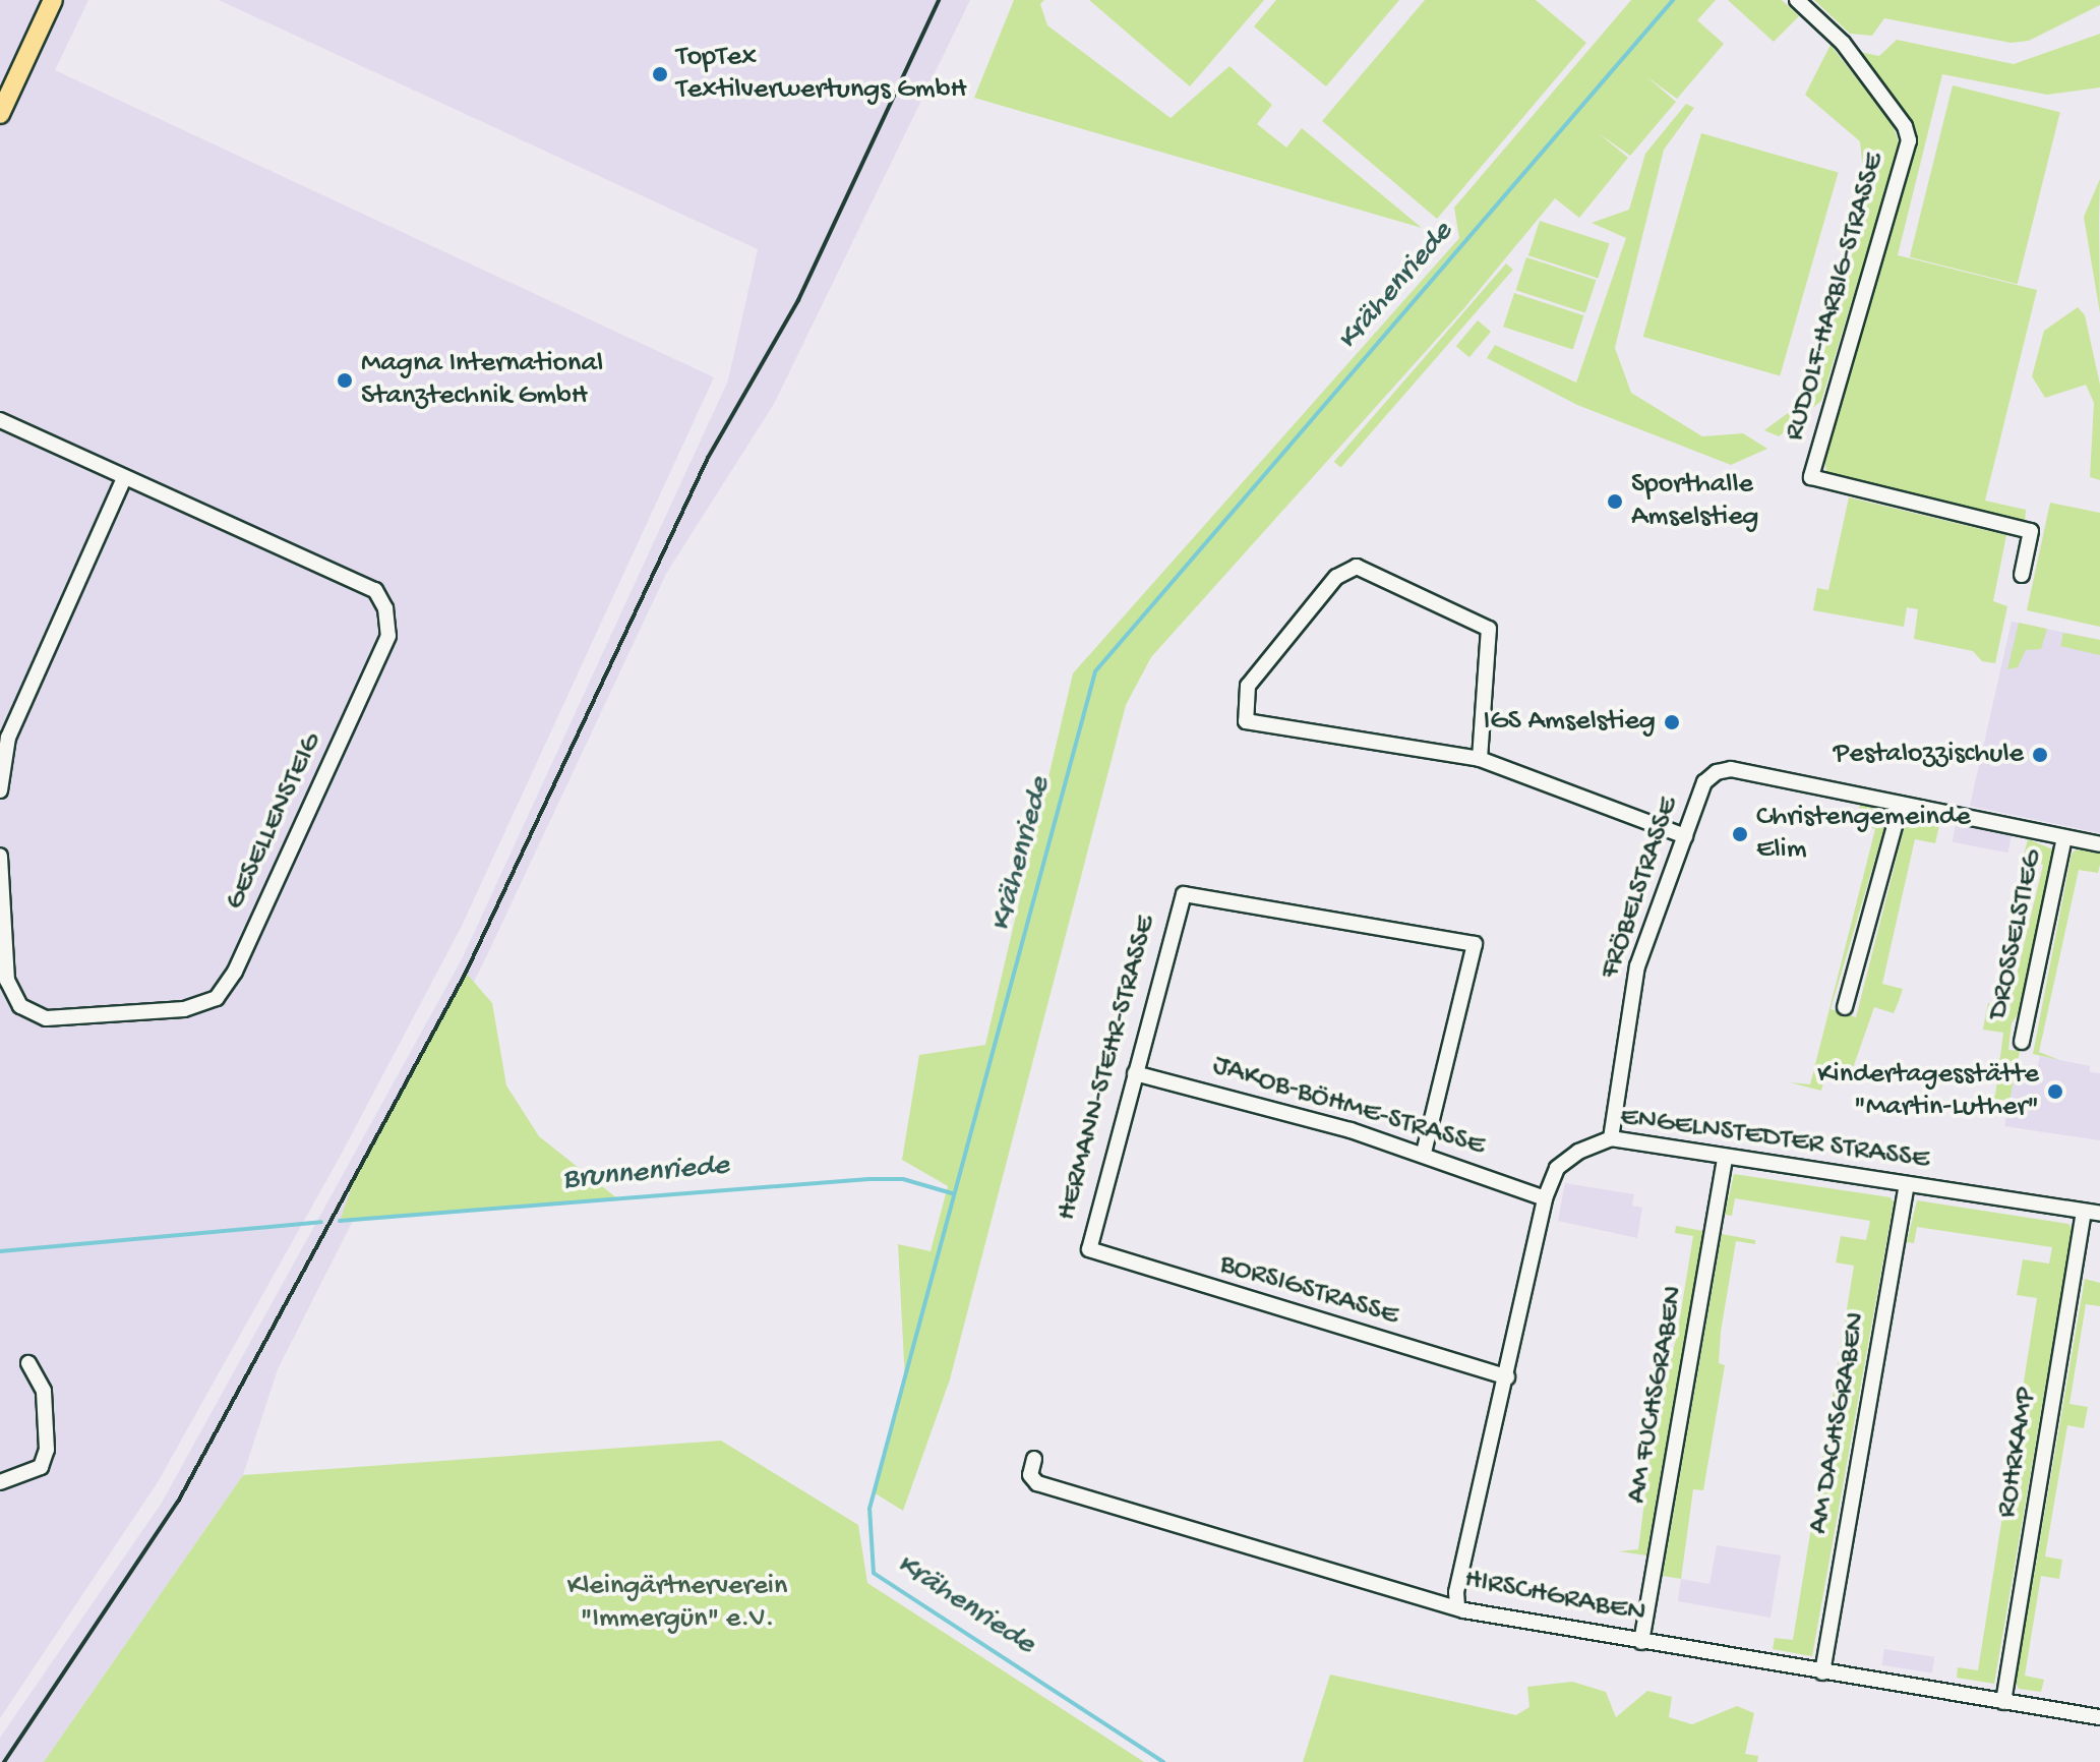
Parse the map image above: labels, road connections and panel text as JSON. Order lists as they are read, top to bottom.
{
  "streets": {
    "street": [
      "RUDOLF-HARBIG-STRASSE",
      "GESELLENSTEIG",
      "FRÖBELSTRASSE",
      "DROSSELSTIEG",
      "HERMANN-STEHR-STRASSE",
      "JAKOB-BÖHME-STRASSE",
      "ENGELNSTEDTER STRASSE",
      "BORSIGSTRASSE",
      "AM FUCHSGRABEN",
      "AM DACHSGRABEN",
      "ROHRKAMP",
      "HIRSCHGRABEN"
    ]
  },
  "crossings": [
    ["FRÖBELSTRASSE", "ENGELNSTEDTER STRASSE"],
    ["HERMANN-STEHR-STRASSE", "JAKOB-BÖHME-STRASSE"],
    ["HERMANN-STEHR-STRASSE", "BORSIGSTRASSE"],
    ["JAKOB-BÖHME-STRASSE", "ENGELNSTEDTER STRASSE"],
    ["ENGELNSTEDTER STRASSE", "BORSIGSTRASSE"],
    ["ENGELNSTEDTER STRASSE", "AM FUCHSGRABEN"],
    ["ENGELNSTEDTER STRASSE", "AM DACHSGRABEN"],
    ["ENGELNSTEDTER STRASSE", "ROHRKAMP"],
    ["ENGELNSTEDTER STRASSE", "HIRSCHGRABEN"],
    ["AM FUCHSGRABEN", "HIRSCHGRABEN"],
    ["AM DACHSGRABEN", "HIRSCHGRABEN"],
    ["ROHRKAMP", "HIRSCHGRABEN"]
  ],
  "water": ["Krähenriede", "Brunnenriede"],
  "parks": ["Kleingärtnerverein \"Immergün\" e.V."],
  "places": [
    "TopTex Textilverwertungs GmbH",
    "Magna International Stanztechnik GmbH",
    "Sporthalle Amselstieg",
    "IGS Amselstieg",
    "Pestalozzischule",
    "Christengemeinde Elim",
    "Kindertagesstätte \"Martin-Luther\""
  ]
}
